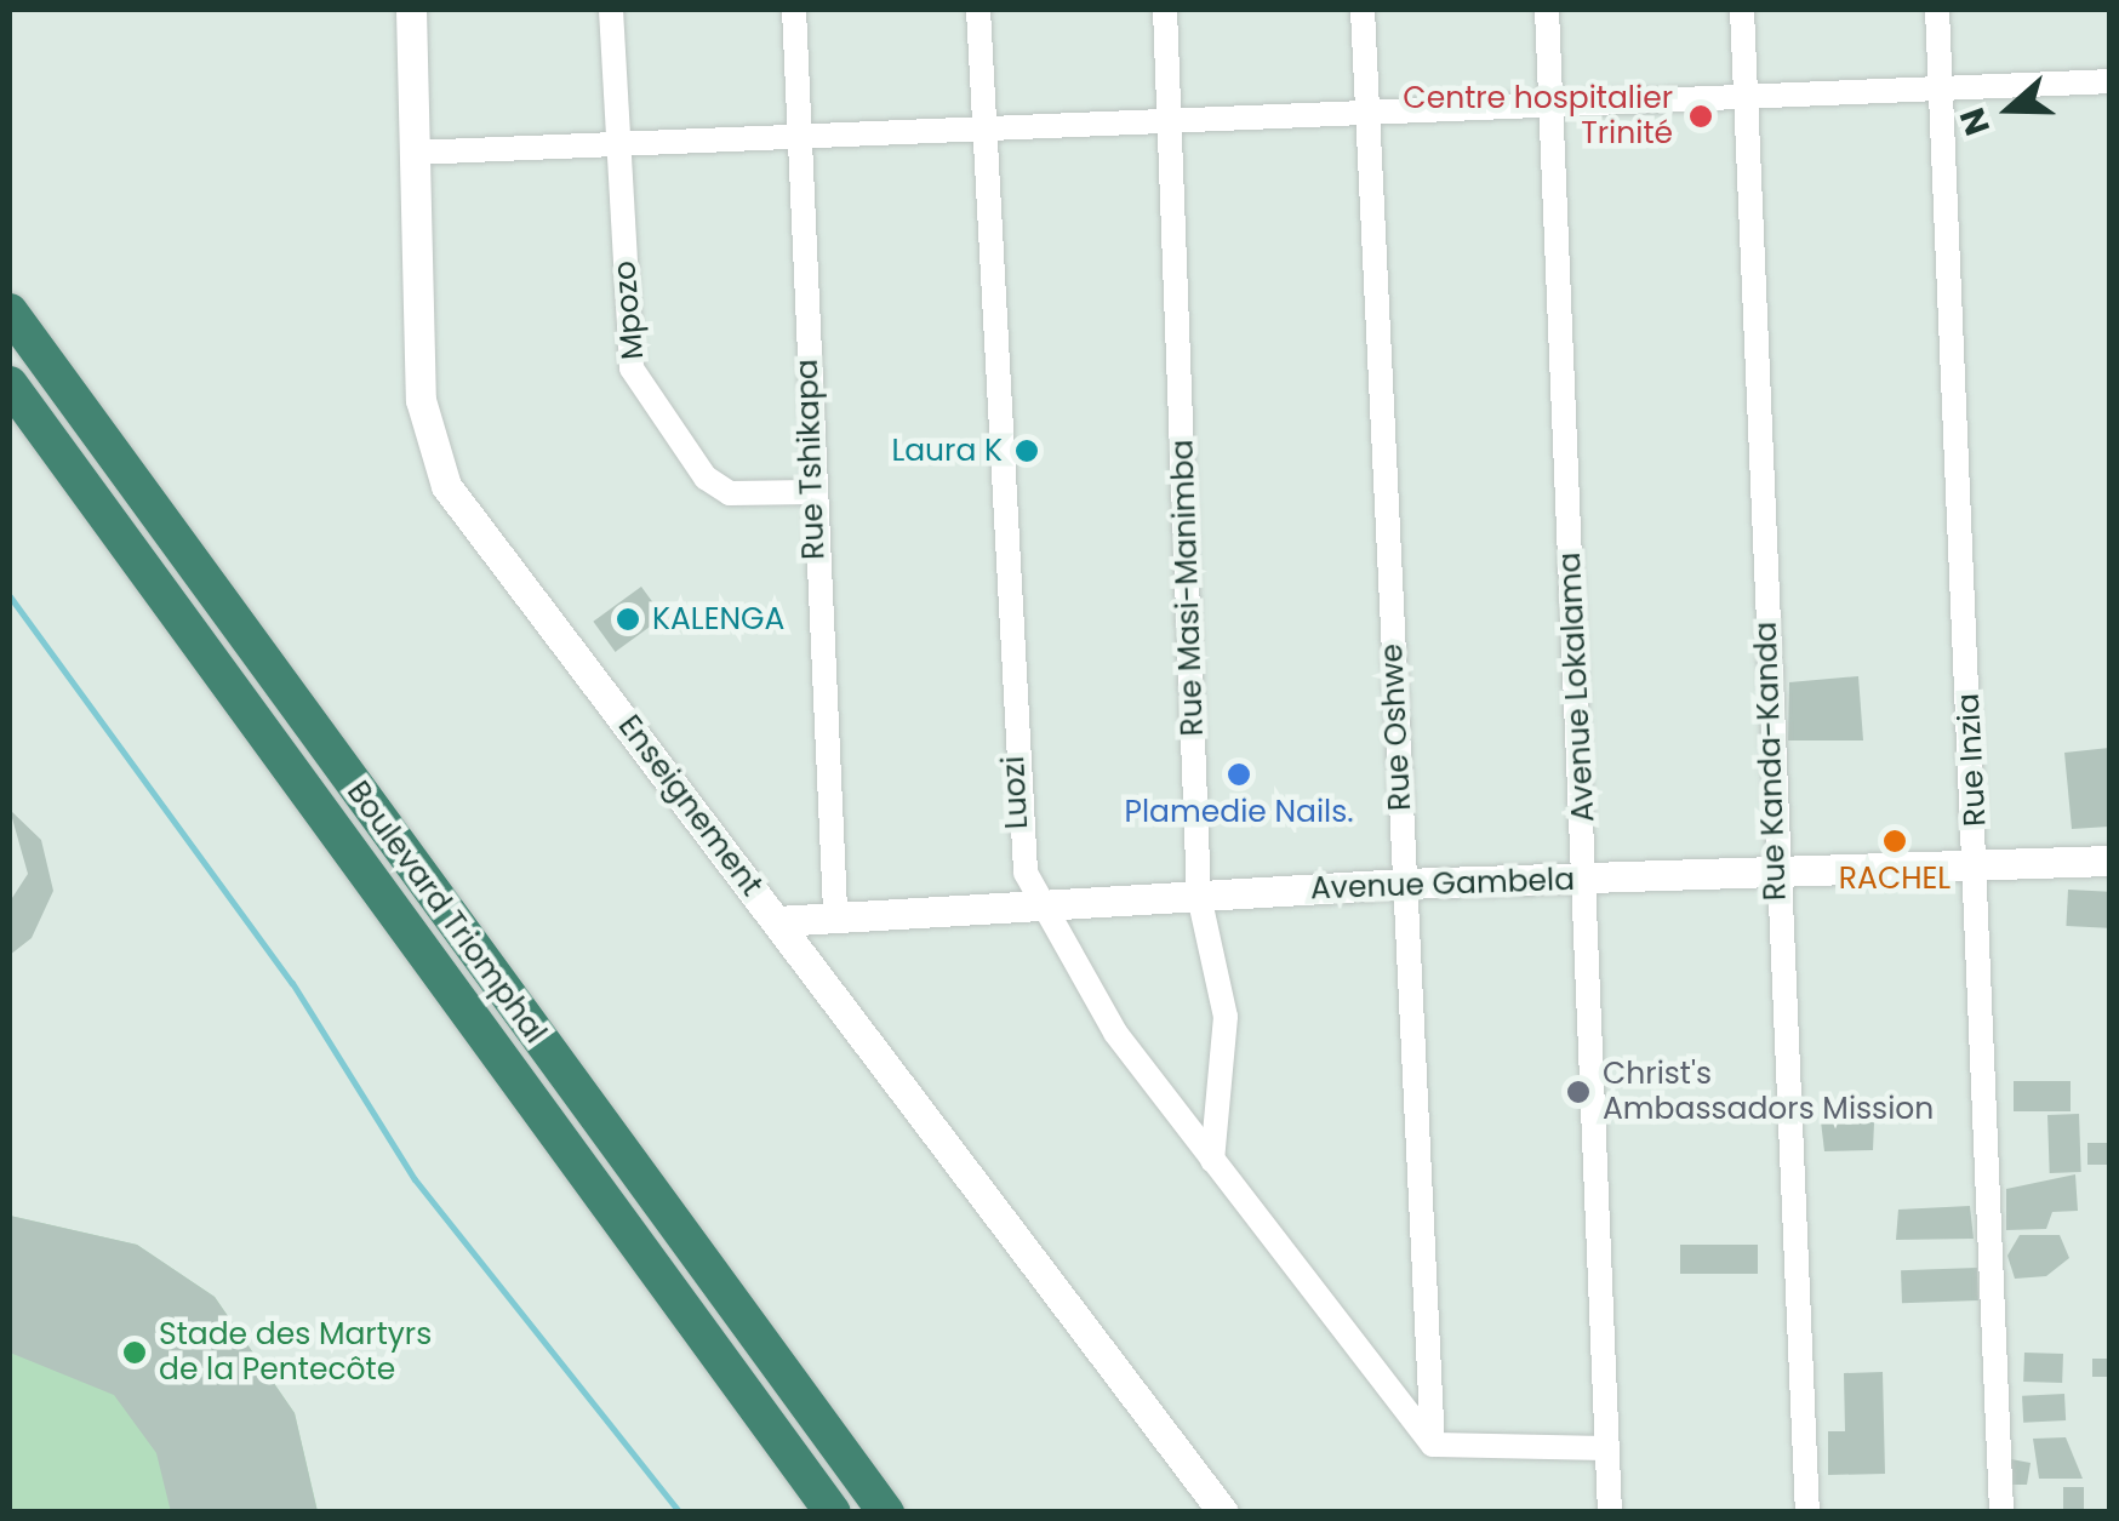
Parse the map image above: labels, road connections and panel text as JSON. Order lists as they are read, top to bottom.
{
  "streets": {
    "highway": ["Boulevard Triomphal"],
    "street": [
      "Mpozo",
      "Rue Tshikapa",
      "Rue Masi-Manimba",
      "Avenue Lokalama",
      "Rue Oshwe",
      "Rue Inzia",
      "Rue Kanda-Kanda",
      "Luozi",
      "Enseignement",
      "Avenue Gambela"
    ]
  },
  "crossings": [
    ["Mpozo", "Rue Tshikapa"],
    ["Rue Tshikapa", "Avenue Gambela"],
    ["Rue Masi-Manimba", "Luozi"],
    ["Rue Masi-Manimba", "Avenue Gambela"],
    ["Avenue Lokalama", "Avenue Gambela"],
    ["Rue Oshwe", "Luozi"],
    ["Rue Oshwe", "Avenue Gambela"],
    ["Rue Inzia", "Avenue Gambela"],
    ["Rue Kanda-Kanda", "Avenue Gambela"],
    ["Luozi", "Avenue Gambela"],
    ["Enseignement", "Avenue Gambela"]
  ],
  "places": [
    "Centre hospitalier Trinité",
    "Laura K",
    "KALENGA",
    "Plamedie Nails.",
    "RACHEL",
    "Christ's Ambassadors Mission",
    "Stade des Martyrs de la Pentecôte"
  ],
  "north": "left"
}
